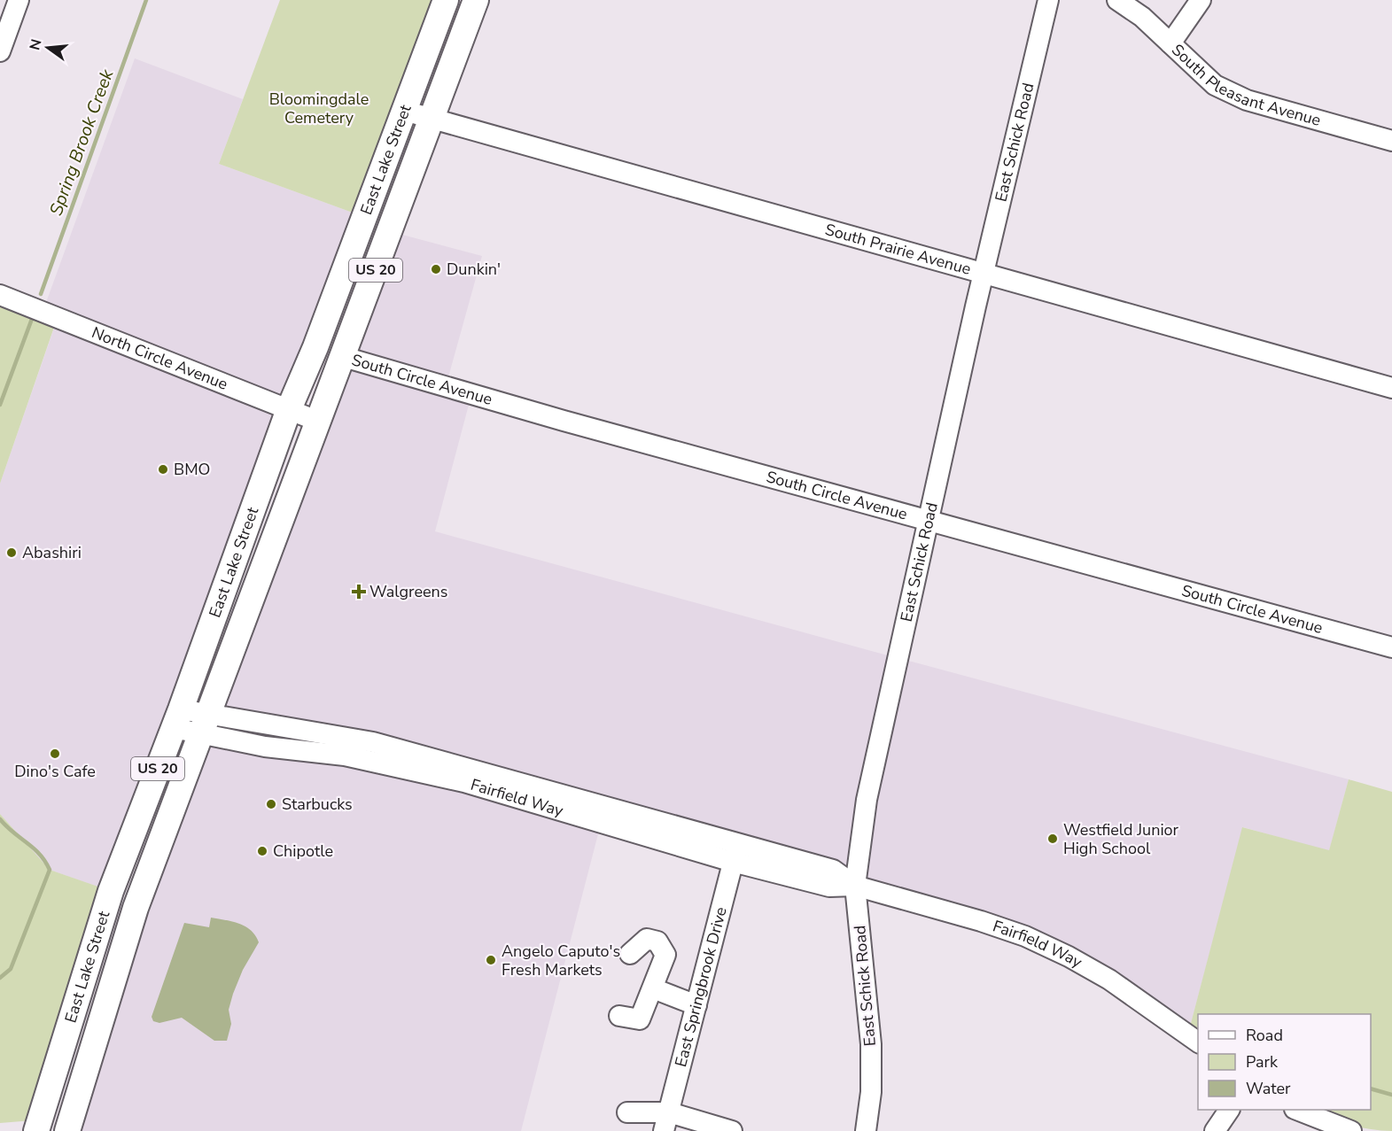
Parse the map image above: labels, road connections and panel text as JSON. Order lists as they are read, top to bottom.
{
  "streets": {
    "main road": ["East Lake Street", "US 20"],
    "street": [
      "South Pleasant Avenue",
      "East Schick Road",
      "South Prairie Avenue",
      "North Circle Avenue",
      "South Circle Avenue",
      "Fairfield Way",
      "East Springbrook Drive"
    ]
  },
  "crossings": [
    ["East Schick Road", "South Prairie Avenue"],
    ["East Schick Road", "South Circle Avenue"],
    ["East Schick Road", "Fairfield Way"],
    ["East Lake Street", "South Prairie Avenue"],
    ["East Lake Street", "North Circle Avenue"],
    ["East Lake Street", "South Circle Avenue"],
    ["East Lake Street", "Fairfield Way"],
    ["Fairfield Way", "East Springbrook Drive"]
  ],
  "water": ["Spring Brook Creek"],
  "parks": ["Bloomingdale Cemetery"],
  "places": {
    "other": [
      "Dunkin'",
      "BMO",
      "Abashiri",
      "Dino's Cafe",
      "Starbucks",
      "Westfield Junior High School",
      "Chipotle",
      "Angelo Caputo's Fresh Markets"
    ],
    "health": ["Walgreens"]
  },
  "legend": ["Road", "Park", "Water"],
  "north": "left"
}
